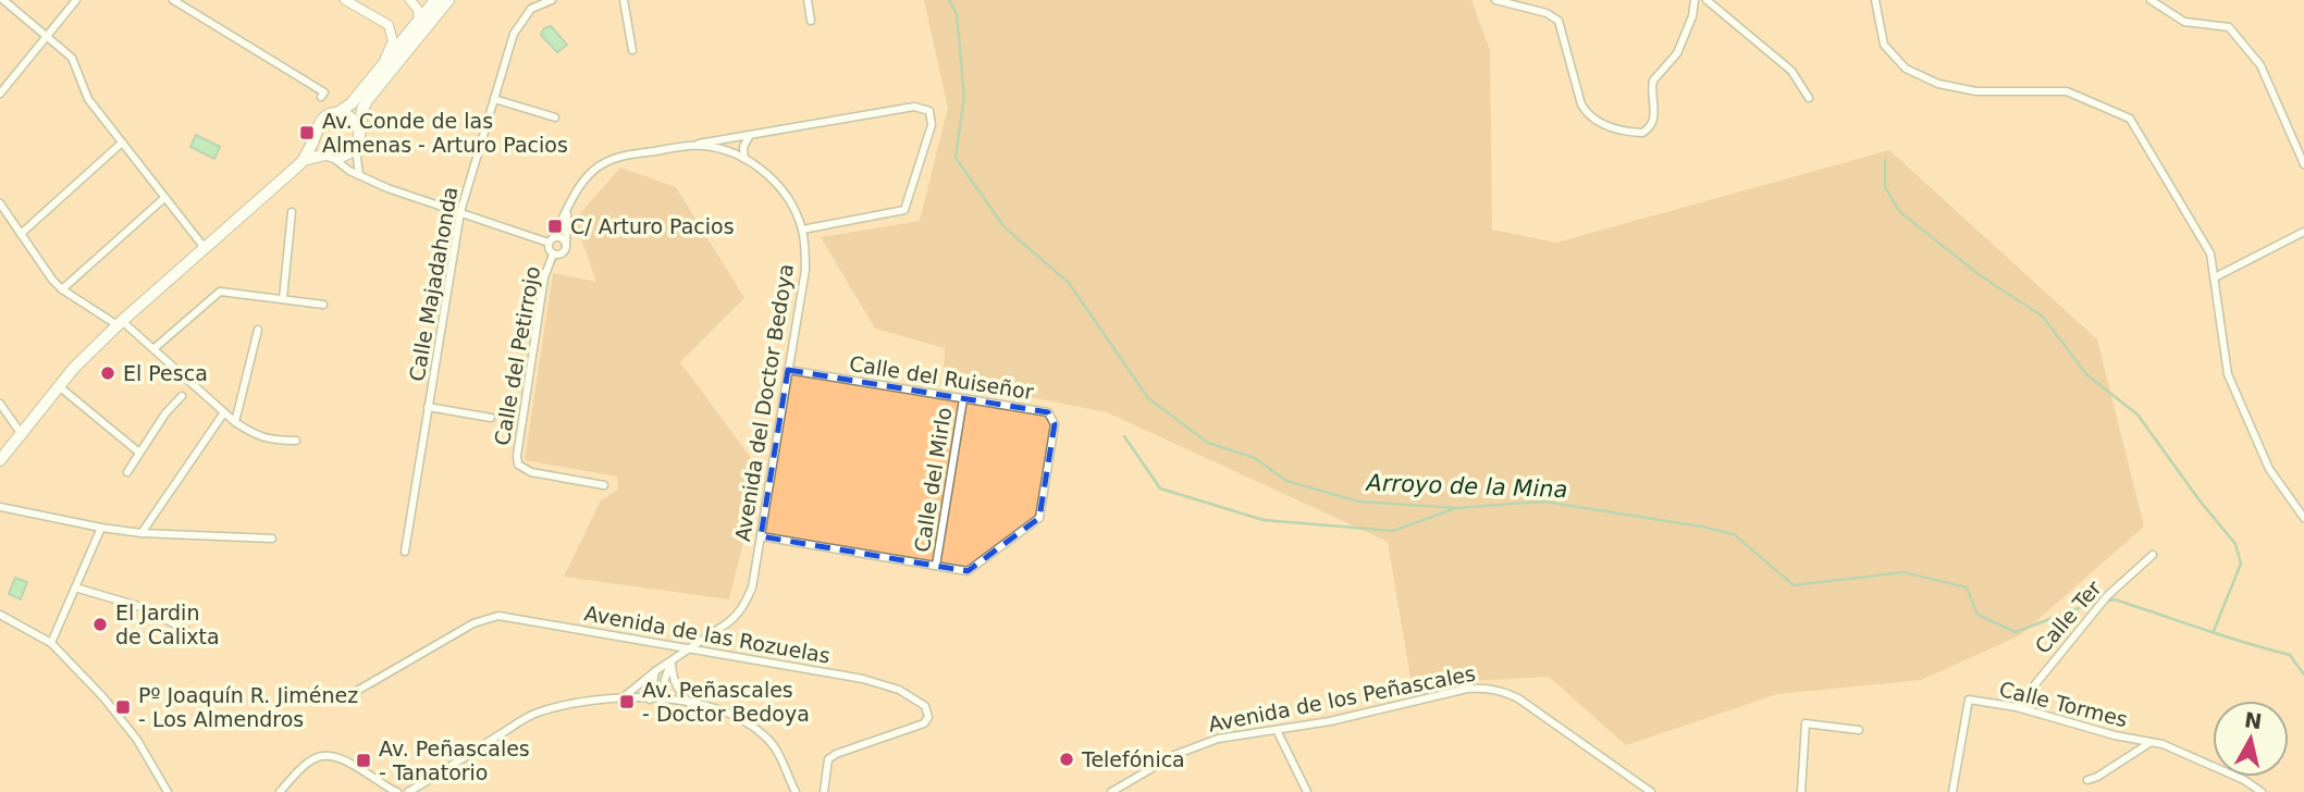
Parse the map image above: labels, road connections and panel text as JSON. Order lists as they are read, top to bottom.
{
  "streets": {
    "street": [
      "Calle Majadahonda",
      "Calle del Petirrojo",
      "Calle del Ruiseñor",
      "Avenida del Doctor Bedoya",
      "Calle del Mirlo",
      "Calle Ter",
      "Avenida de las Rozuelas",
      "Avenida de los Peñascales",
      "Calle Tormes"
    ]
  },
  "crossings": [
    ["Calle del Petirrojo", "Avenida del Doctor Bedoya"],
    ["Calle del Ruiseñor", "Avenida del Doctor Bedoya"],
    ["Calle del Ruiseñor", "Calle del Mirlo"],
    ["Avenida del Doctor Bedoya", "Avenida de las Rozuelas"],
    ["Calle Ter", "Calle Tormes"]
  ],
  "water": ["Arroyo de la Mina"],
  "places": {
    "transit": [
      "Av. Conde de las Almenas - Arturo Pacios",
      "C/ Arturo Pacios",
      "Av. Peñascales - Doctor Bedoya",
      "Pº Joaquín R. Jiménez - Los Almendros",
      "Av. Peñascales - Tanatorio"
    ],
    "other": ["El Pesca", "El Jardin de Calixta", "Telefónica"]
  },
  "north": "top"
}
